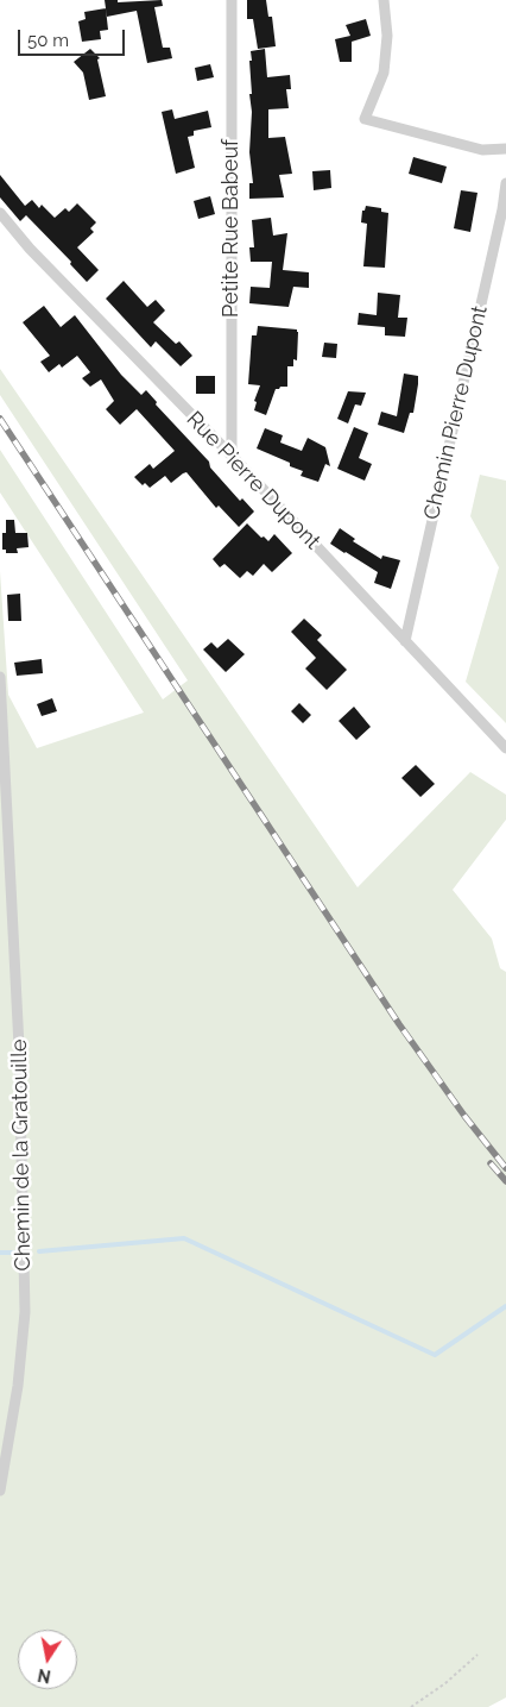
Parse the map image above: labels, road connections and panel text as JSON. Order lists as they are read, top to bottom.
{
  "streets": {
    "street": [
      "Petite Rue Babeuf",
      "Chemin Pierre Dupont",
      "Rue Pierre Dupont",
      "Chemin de la Gratouille"
    ]
  },
  "crossings": [
    ["Petite Rue Babeuf", "Rue Pierre Dupont"],
    ["Chemin Pierre Dupont", "Rue Pierre Dupont"]
  ],
  "scale_bar": "50 m",
  "north": "bottom"
}
